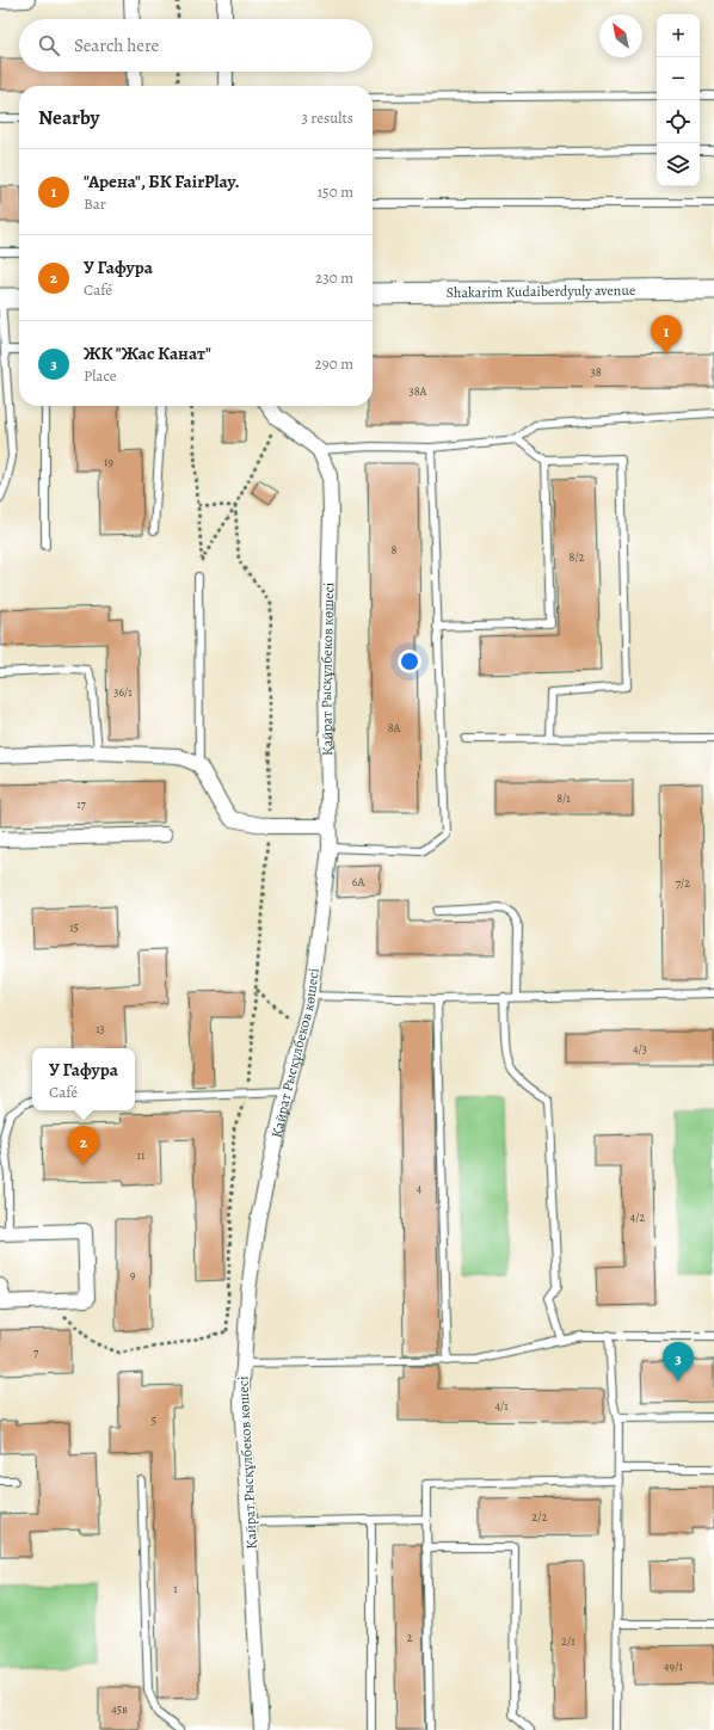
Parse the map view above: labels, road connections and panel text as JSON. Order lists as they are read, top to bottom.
{
  "streets": {
    "main road": ["Shakarim Kudaiberdyuly avenue"],
    "street": ["Қайрат Рысқұлбеков көшесі"]
  },
  "house_numbers": [
    "38",
    "38А",
    "19",
    "8",
    "8/2",
    "36/1",
    "8А",
    "8/1",
    "17",
    "6А",
    "7/2",
    "15",
    "13",
    "4/3",
    "11",
    "4",
    "4/2",
    "9",
    "7",
    "4/1",
    "5",
    "2/2",
    "1",
    "2",
    "2/1",
    "49/1",
    "45в"
  ],
  "north": "top left",
  "page": {
    "map_buttons": ["+", "−"],
    "search": "Search here",
    "heading": ["Nearby", "3 results"],
    "list": [
      {
        "mark": "1",
        "name": "\"Арена\", БК FairPlay.",
        "note": "Bar",
        "value": "150 m"
      },
      {
        "mark": "2",
        "name": "У Гафура",
        "note": "Café",
        "value": "230 m"
      },
      {
        "mark": "3",
        "name": "ЖК \"Жас Канат\"",
        "note": "Place",
        "value": "290 m"
      }
    ],
    "pins": ["1", "2", "3"],
    "popup": ["У Гафура", "Café"]
  }
}
